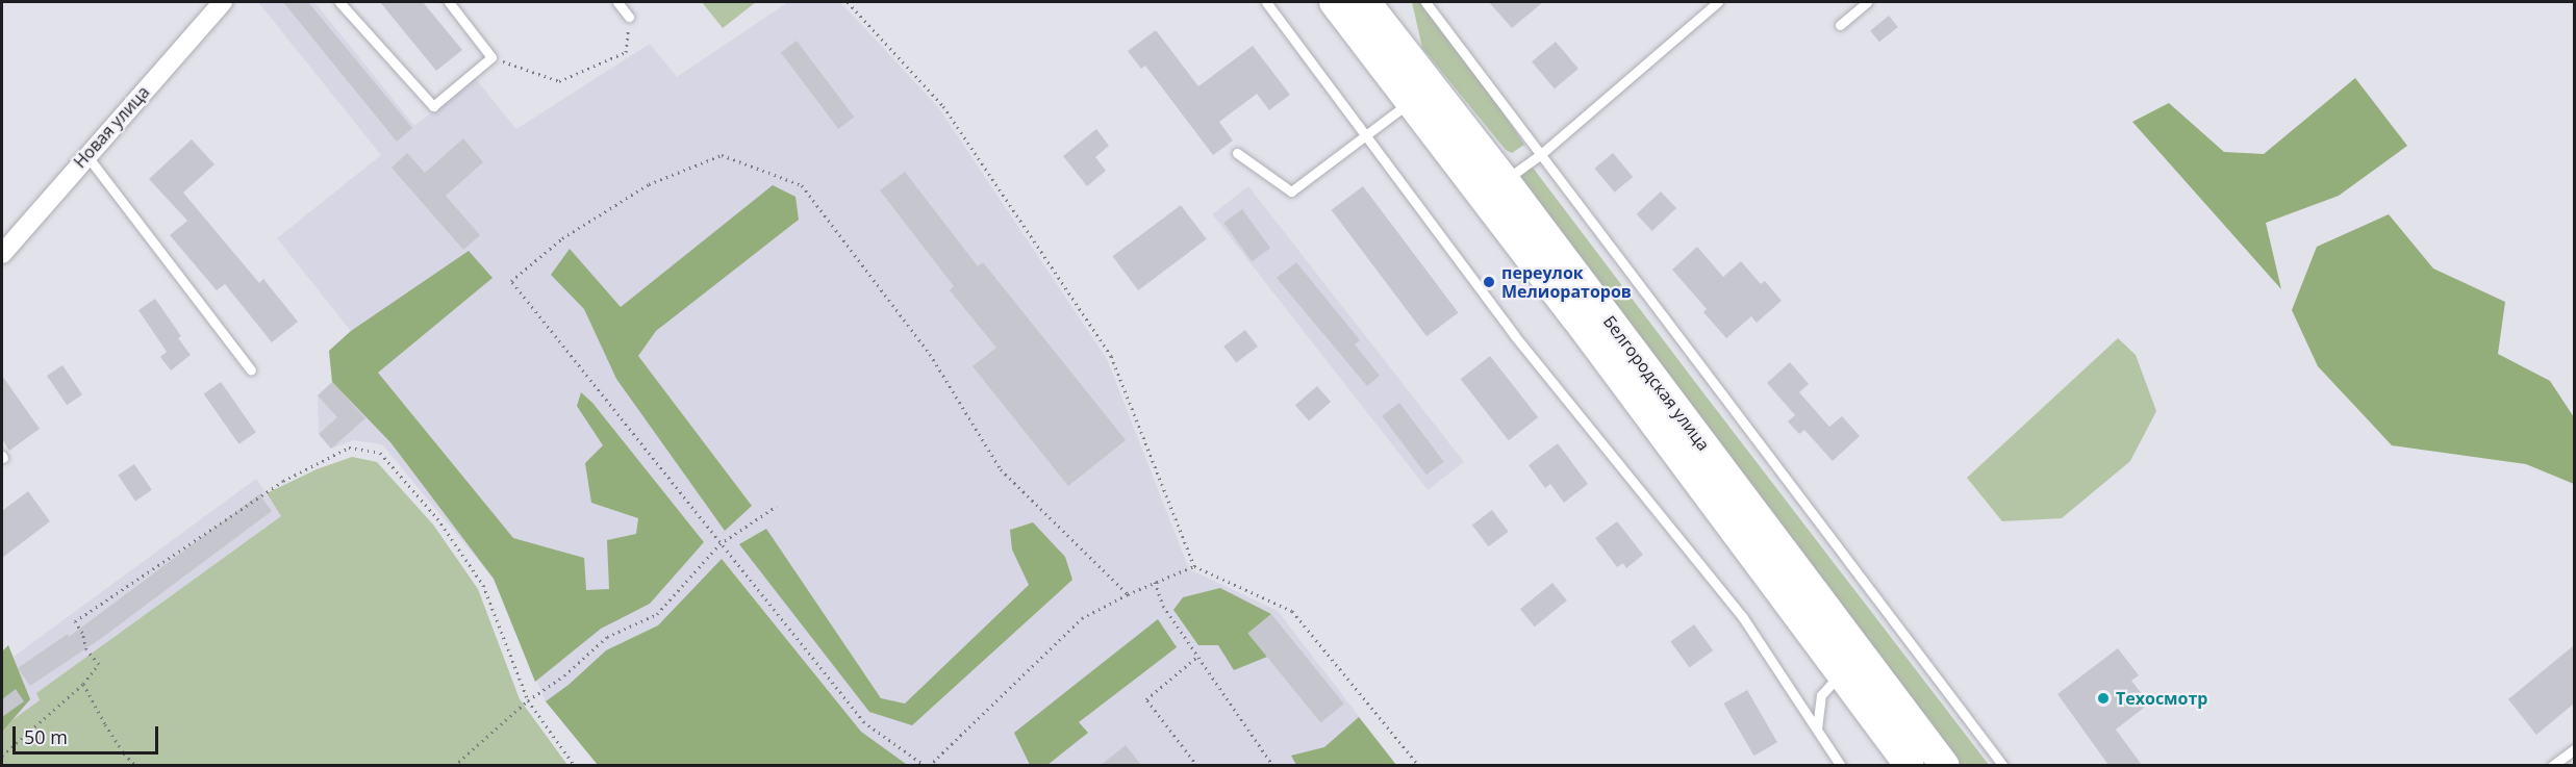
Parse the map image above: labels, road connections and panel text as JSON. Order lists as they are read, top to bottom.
{
  "streets": {
    "main road": ["Белгородская улица"],
    "street": ["Новая улица"]
  },
  "places": ["переулок Мелиораторов", "Техосмотр"],
  "scale_bar": "50 m"
}
